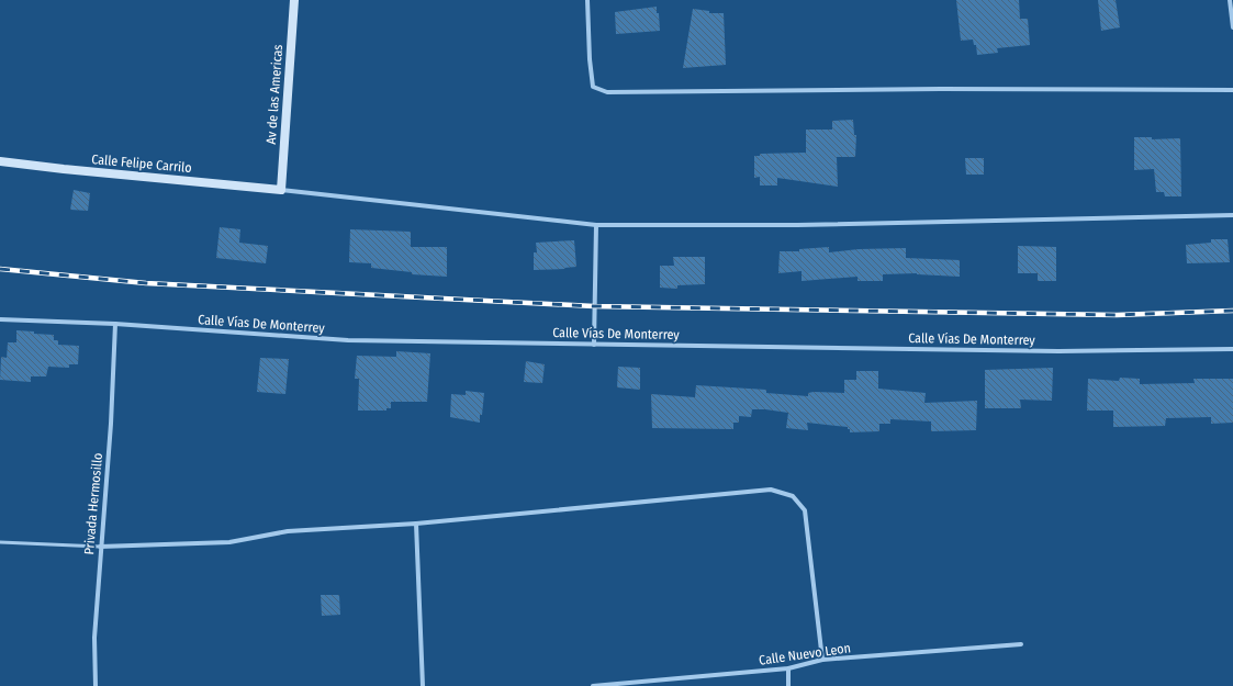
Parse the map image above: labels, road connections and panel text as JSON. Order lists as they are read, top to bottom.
{
  "streets": {
    "street": [
      "Av de las Americas",
      "Calle Felipe Carrilo",
      "Calle Vías De Monterrey",
      "Privada Hermosillo",
      "Calle Nuevo Leon"
    ]
  },
  "crossings": [
    ["Av de las Americas", "Calle Felipe Carrilo"],
    ["Calle Vías De Monterrey", "Privada Hermosillo"]
  ]
}
